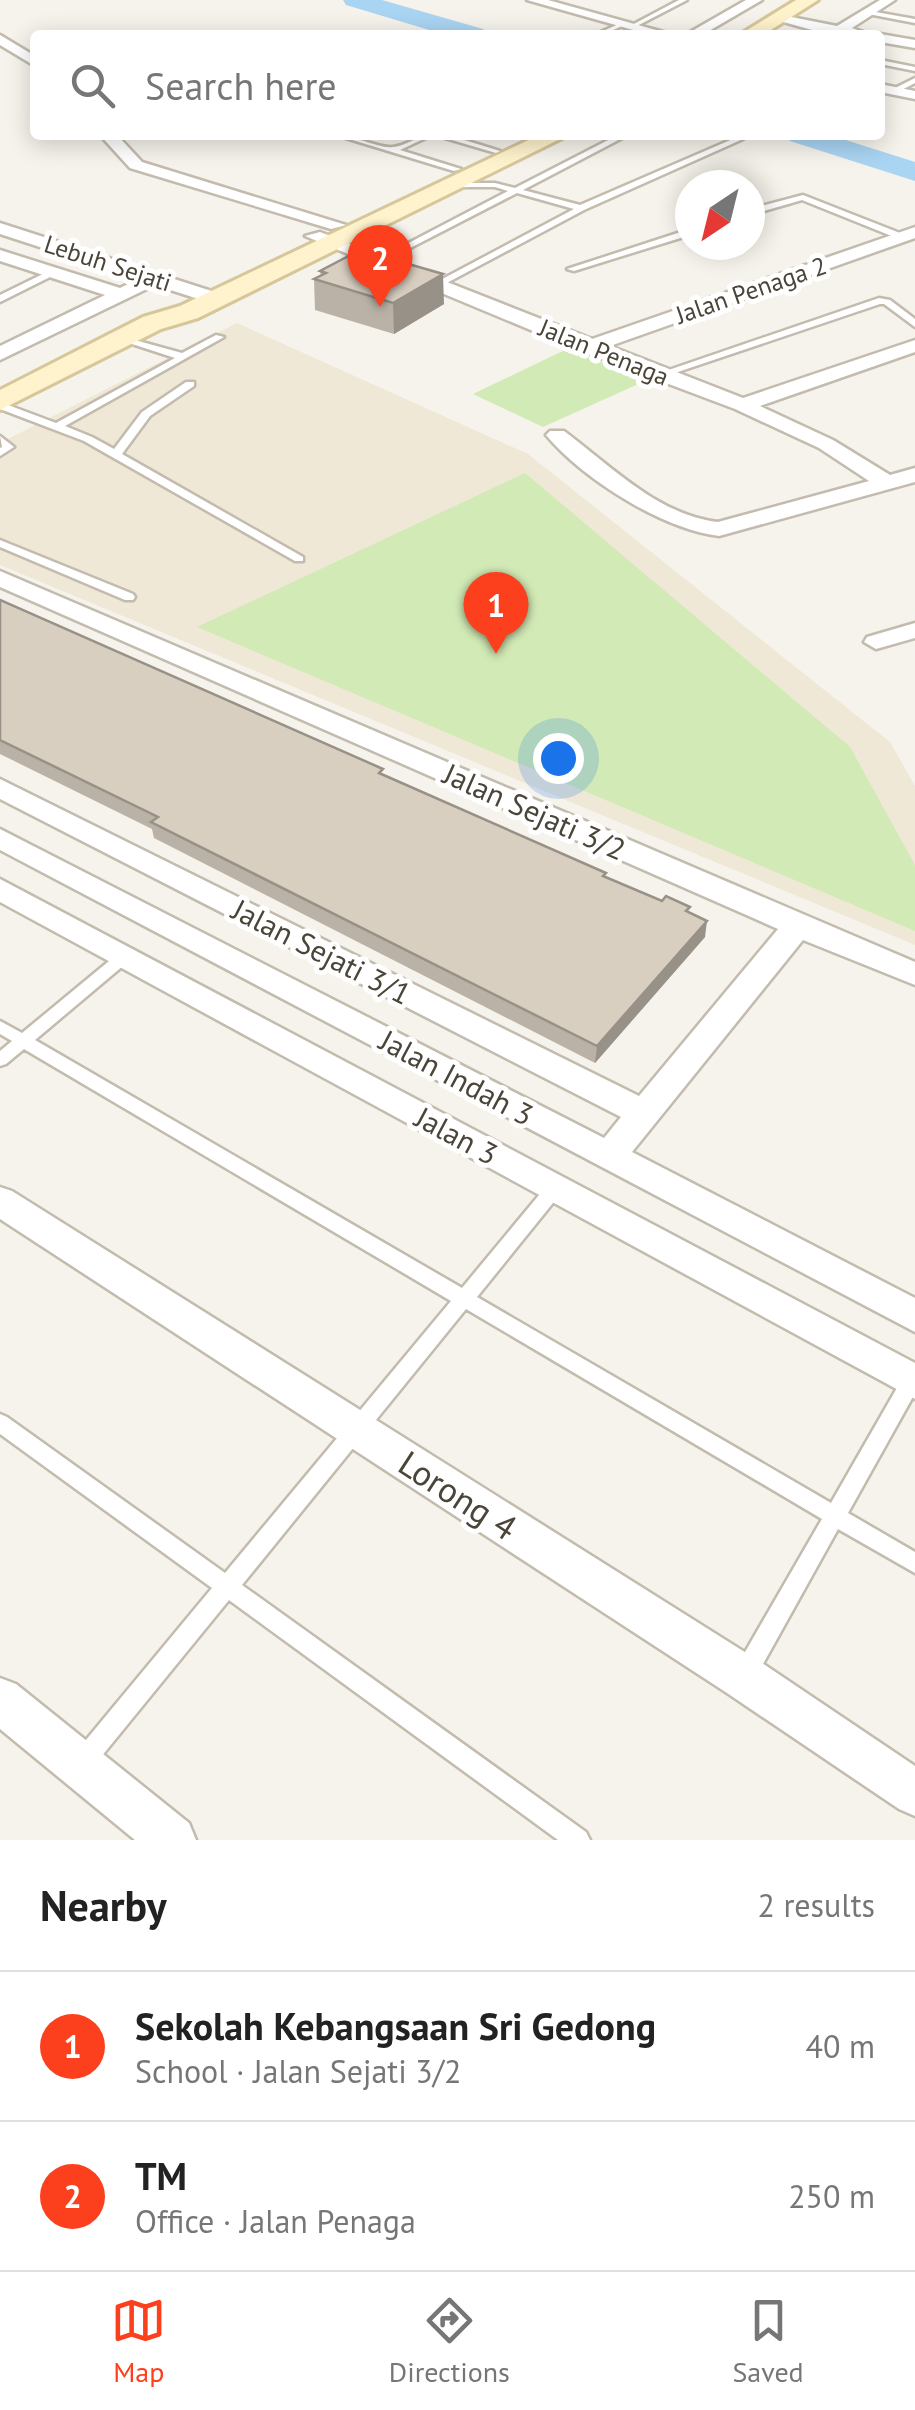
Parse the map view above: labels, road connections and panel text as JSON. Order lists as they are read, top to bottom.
{
  "streets": {
    "street": [
      "Lebuh Sejati",
      "Jalan Penaga 2",
      "Jalan Penaga",
      "Jalan Sejati 3/2",
      "Jalan Sejati 3/1",
      "Jalan Indah 3",
      "Jalan 3",
      "Lorong 4"
    ]
  },
  "crossings": [
    ["Jalan Penaga 2", "Jalan Penaga"]
  ],
  "north": "bottom left",
  "page": {
    "search": "Search here",
    "pins": ["2", "1"],
    "heading": ["Nearby", "2 results"],
    "list": [
      {
        "mark": "1",
        "name": "Sekolah Kebangsaan Sri Gedong",
        "note": "School · Jalan Sejati 3/2",
        "value": "40 m"
      },
      {
        "mark": "2",
        "name": "TM",
        "note": "Office · Jalan Penaga",
        "value": "250 m"
      }
    ],
    "nav": ["Map", "Directions", "Saved"]
  }
}
